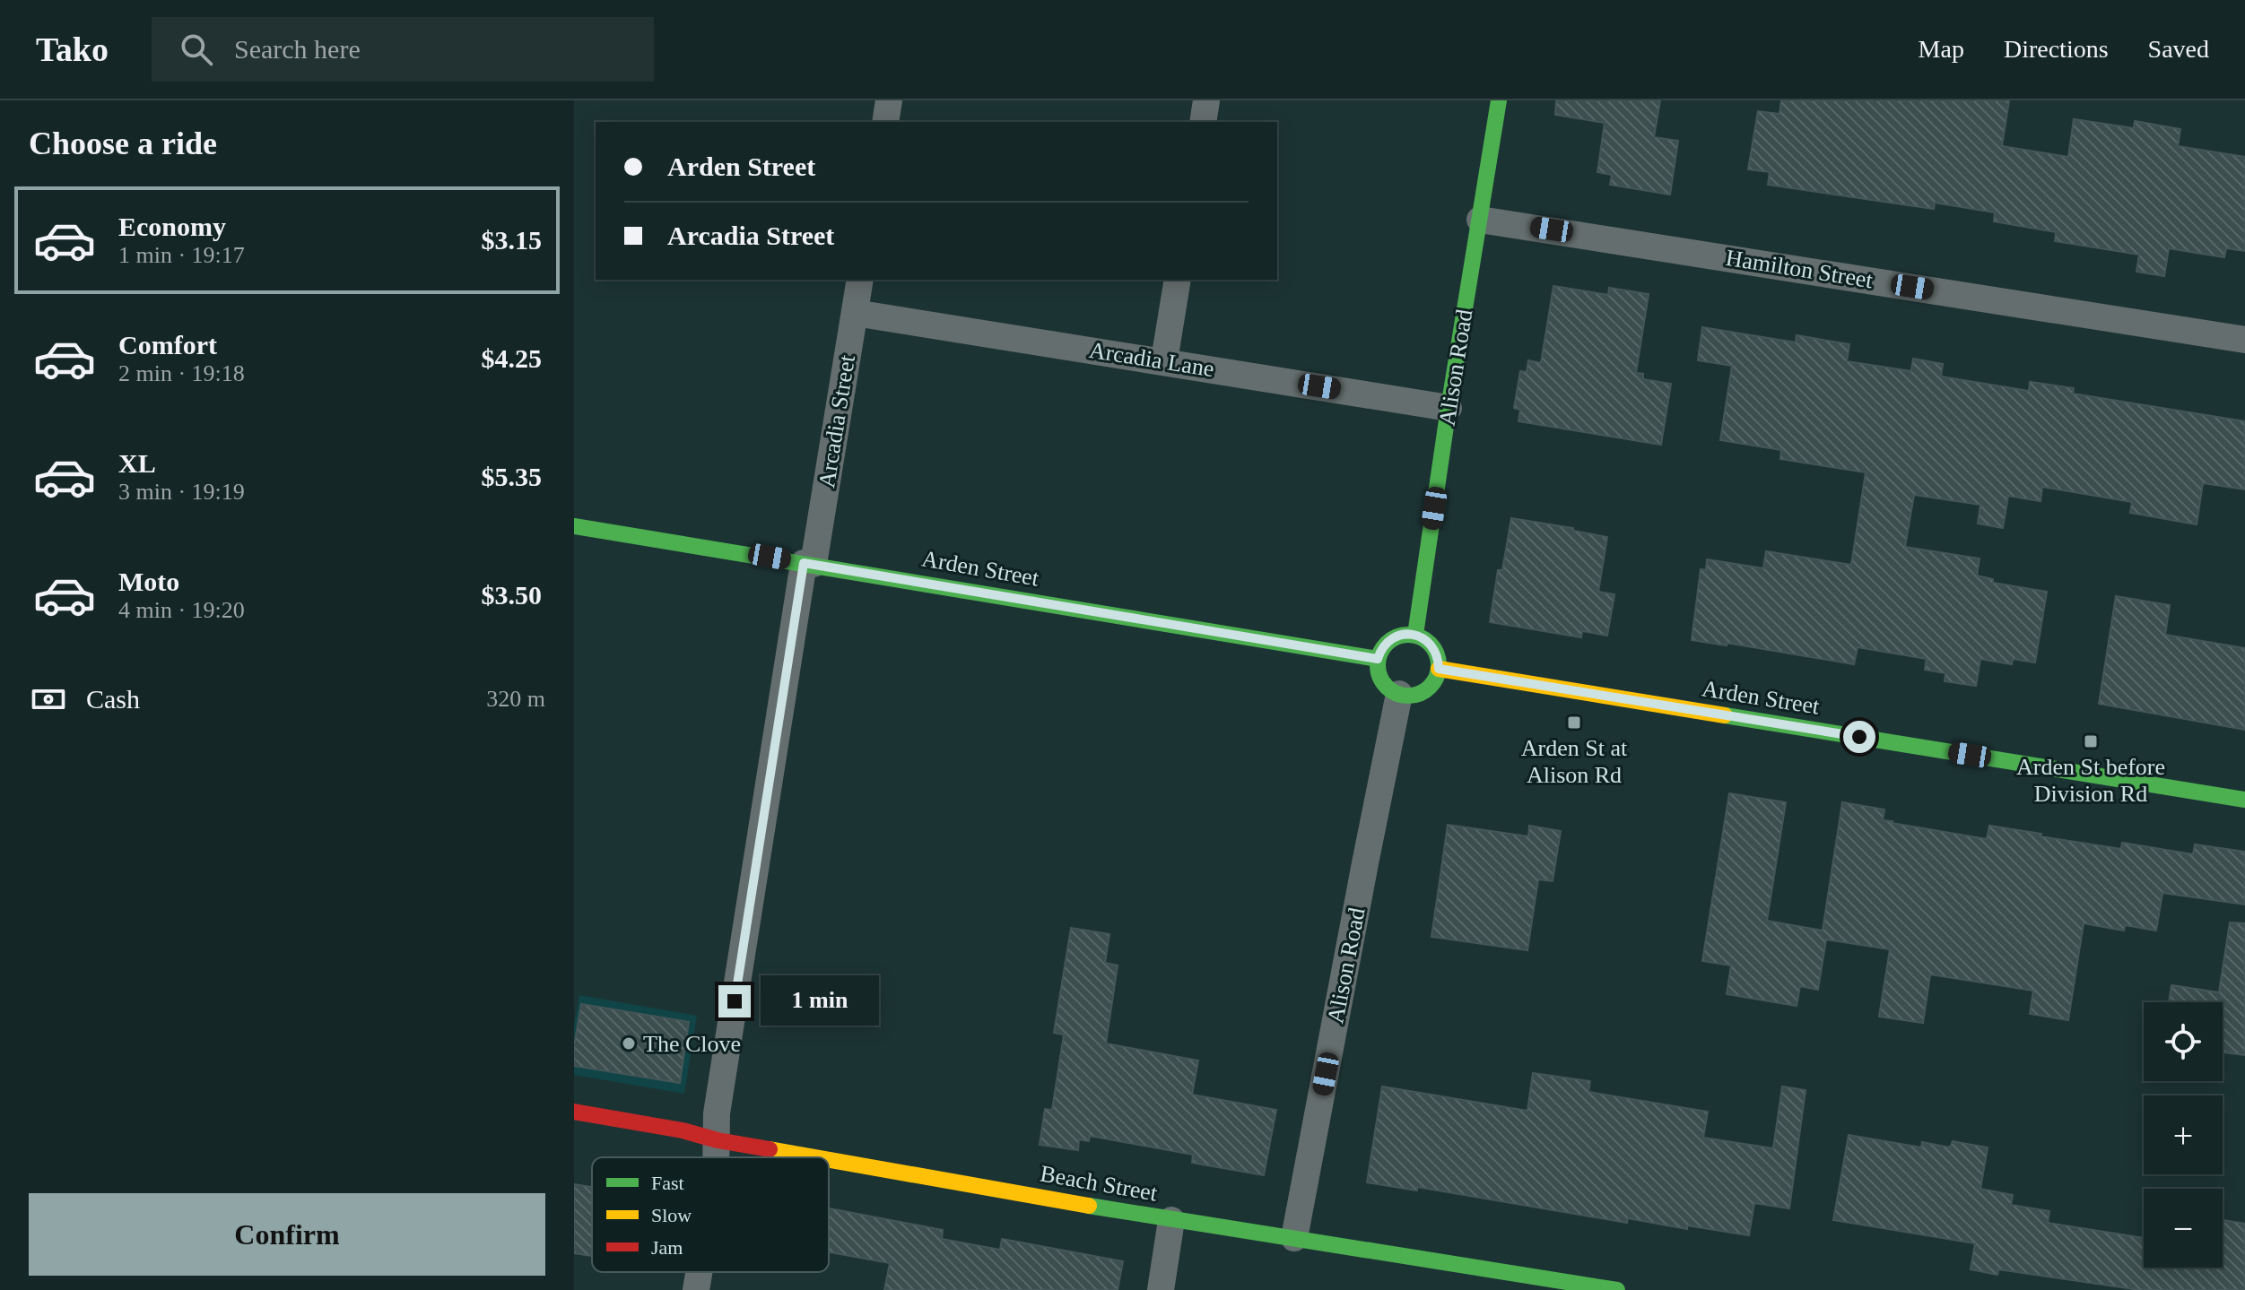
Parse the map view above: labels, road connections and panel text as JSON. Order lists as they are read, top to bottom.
{
  "streets": {
    "main road": ["Alison Road", "Arden Street", "Beach Street"],
    "street": ["Hamilton Street", "Arcadia Lane", "Arcadia Street"]
  },
  "crossings": [
    ["Hamilton Street", "Alison Road"],
    ["Arcadia Lane", "Alison Road"],
    ["Arcadia Lane", "Arcadia Street"],
    ["Alison Road", "Arden Street"],
    ["Alison Road", "Beach Street"],
    ["Arcadia Street", "Arden Street"],
    ["Arcadia Street", "Beach Street"]
  ],
  "places": {
    "transit": ["Arden St at Alison Rd", "Arden St before Division Rd"],
    "other": ["The Clove"]
  },
  "legend": ["Fast", "Slow", "Jam"],
  "page": {
    "header": "Tako",
    "search": "Search here",
    "nav": ["Map", "Directions", "Saved"],
    "heading": "Choose a ride",
    "banner": ["Arden Street", "Arcadia Street"],
    "list": [
      {
        "name": "Economy",
        "note": "1 min · 19:17",
        "value": "$3.15"
      },
      {
        "name": "Comfort",
        "note": "2 min · 19:18",
        "value": "$4.25"
      },
      {
        "name": "XL",
        "note": "3 min · 19:19",
        "value": "$5.35"
      },
      {
        "name": "Moto",
        "note": "4 min · 19:20",
        "value": "$3.50"
      }
    ],
    "pay": ["Cash", "320 m"],
    "bubble": "1 min",
    "map_buttons": ["+", "−"],
    "buttons": "Confirm"
  }
}
